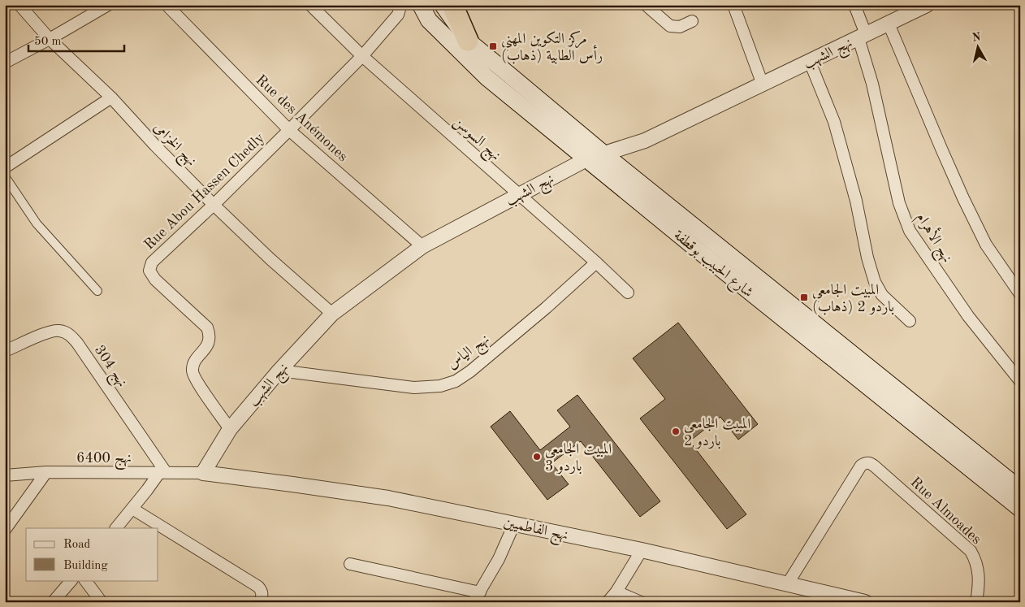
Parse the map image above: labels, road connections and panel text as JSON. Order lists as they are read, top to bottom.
{
  "streets": {
    "main road": ["شارع الحبيب بوقطفة"],
    "street": [
      "نهج الشهب",
      "Rue des Anémones",
      "نهج السوسن",
      "نهج الخزامى",
      "Rue Abou Hassen Chedly",
      "نهج الأهرام",
      "نهج الياس",
      "نهج 304",
      "نهج 6400",
      "Rue Almoades",
      "نهج الفاطميين"
    ]
  },
  "crossings": [
    ["نهج الشهب", "Rue des Anémones"],
    ["نهج الشهب", "نهج السوسن"],
    ["نهج الشهب", "نهج الخزامى"],
    ["نهج الشهب", "Rue Abou Hassen Chedly"],
    ["نهج الشهب", "نهج الأهرام"],
    ["نهج الشهب", "شارع الحبيب بوقطفة"],
    ["نهج الشهب", "نهج الياس"],
    ["نهج الشهب", "نهج 6400"],
    ["نهج الشهب", "نهج الفاطميين"],
    ["Rue des Anémones", "Rue Abou Hassen Chedly"],
    ["نهج السوسن", "Rue Abou Hassen Chedly"],
    ["نهج السوسن", "نهج الياس"],
    ["نهج الخزامى", "Rue Abou Hassen Chedly"],
    ["نهج 304", "نهج 6400"],
    ["نهج 6400", "نهج الفاطميين"],
    ["Rue Almoades", "نهج الفاطميين"]
  ],
  "places": {
    "transit": ["مركز التكوين المهني رأس الطابية (ذهاب)", "المبيت الجامعي باردو 2 (ذهاب)"],
    "other": ["المبيت الجامعي باردو 2", "المبيت الجامعي باردو 3"]
  },
  "legend": ["Road", "Building"],
  "scale_bar": "50 m",
  "north": "top"
}
